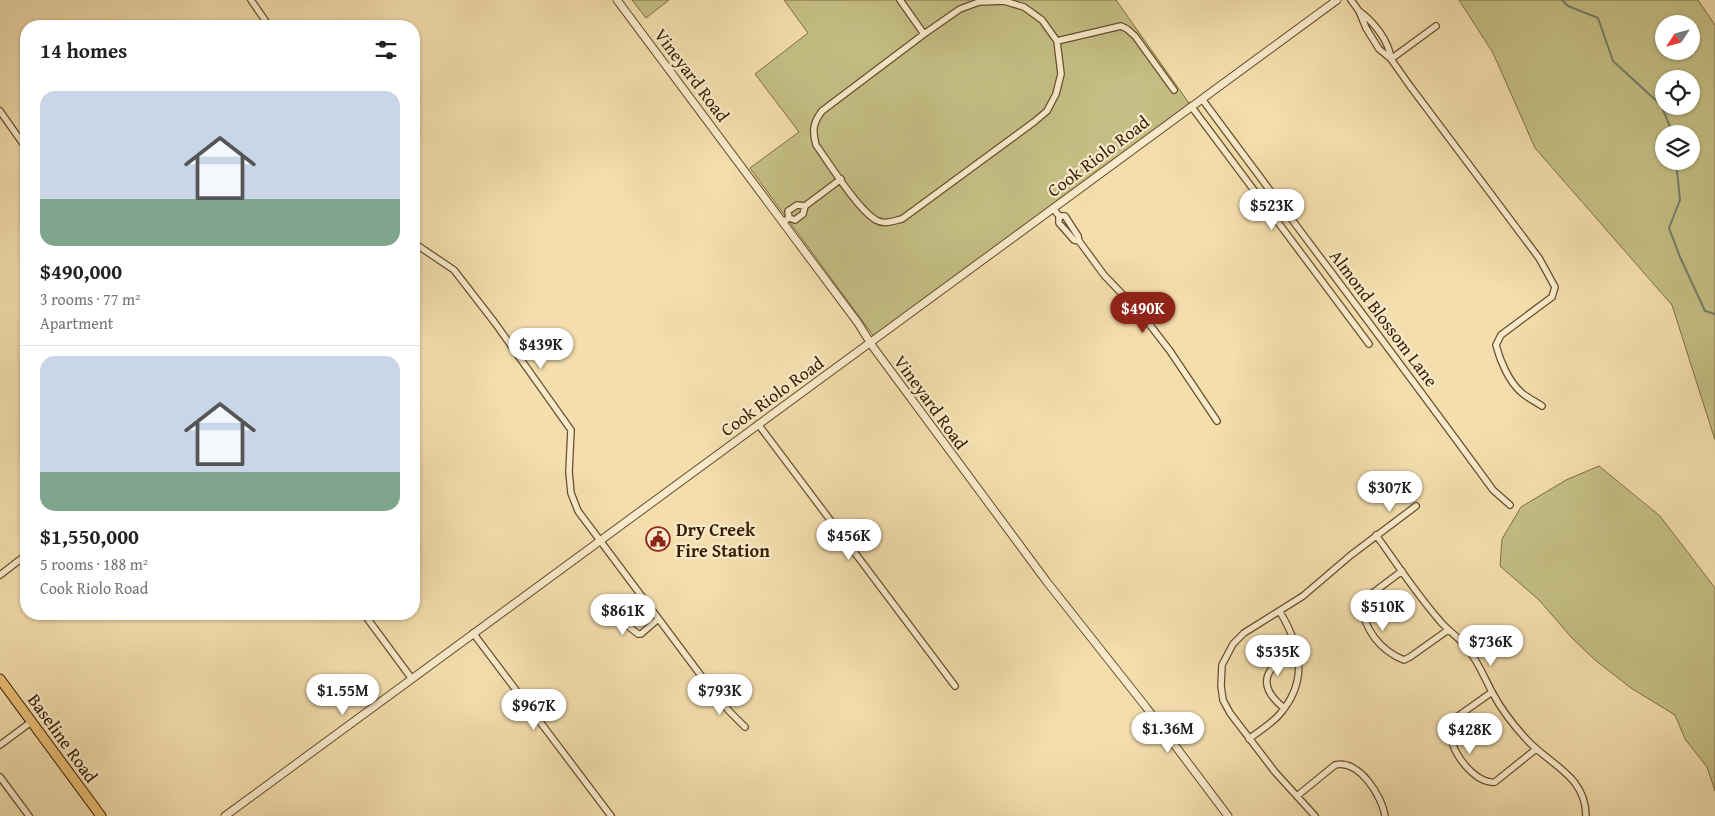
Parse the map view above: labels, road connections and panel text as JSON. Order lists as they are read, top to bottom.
{
  "streets": {
    "main road": ["Baseline Road"],
    "street": ["Vineyard Road", "Cook Riolo Road", "Almond Blossom Lane"]
  },
  "crossings": [
    ["Vineyard Road", "Cook Riolo Road"],
    ["Cook Riolo Road", "Almond Blossom Lane"]
  ],
  "places": {
    "public building": ["Dry Creek Fire Station"]
  },
  "north": "bottom left",
  "page": {
    "heading": "14 homes",
    "list": [
      {
        "name": "$490,000",
        "note": "3 rooms · 77 m² · Apartment"
      },
      {
        "name": "$1,550,000",
        "note": "5 rooms · 188 m² · Cook Riolo Road"
      }
    ],
    "price": [
      "$523K",
      "$490K",
      "$439K",
      "$307K",
      "$456K",
      "$510K",
      "$861K",
      "$736K",
      "$535K",
      "$1.55M",
      "$793K",
      "$967K",
      "$1.36M",
      "$428K"
    ]
  }
}
